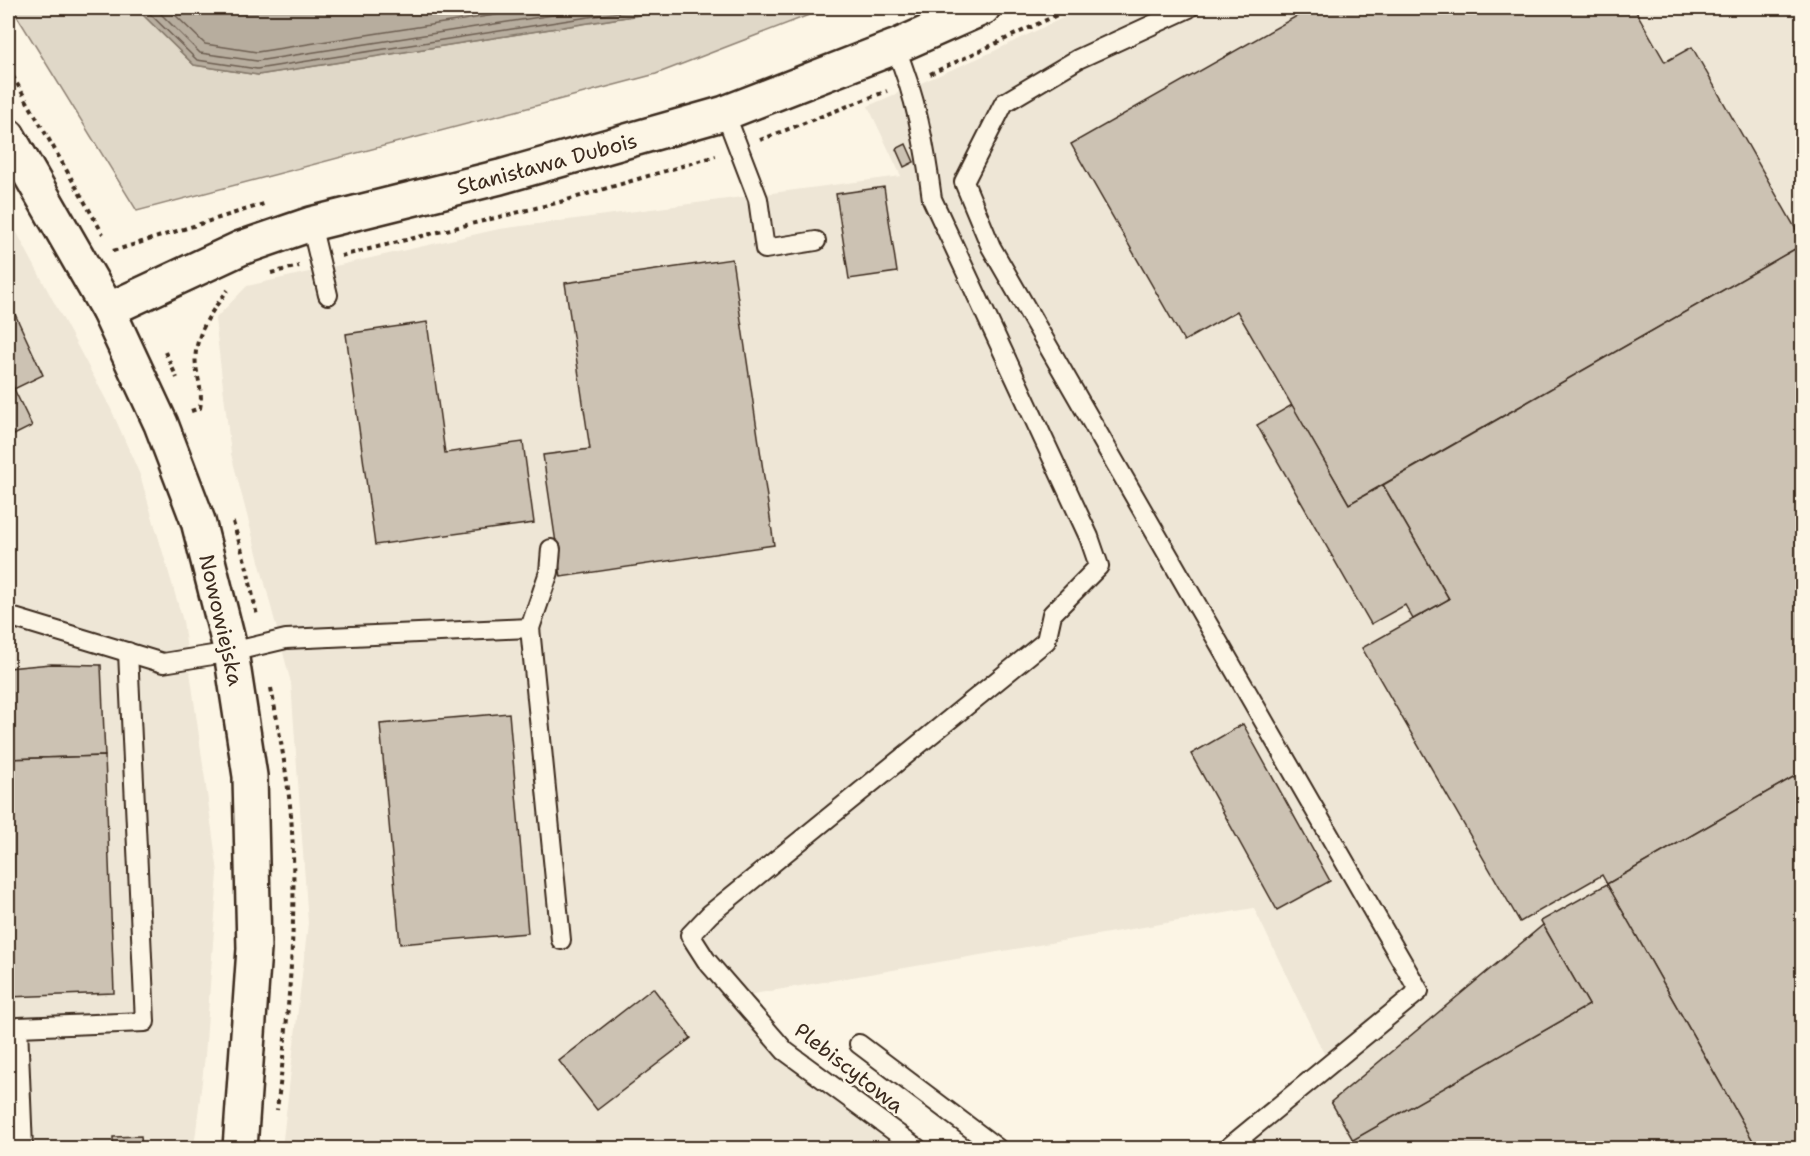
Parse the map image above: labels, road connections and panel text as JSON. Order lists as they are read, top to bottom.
{
  "streets": {
    "street": ["Stanisława Dubois", "Nowowiejska"],
    "lane": ["Plebiscytowa"]
  },
  "crossings": [
    ["Stanisława Dubois", "Nowowiejska"]
  ]
}
